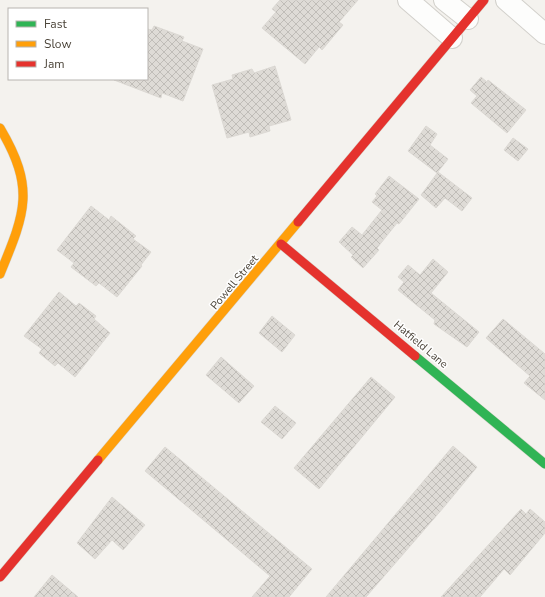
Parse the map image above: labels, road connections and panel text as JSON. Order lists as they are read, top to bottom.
{
  "streets": {
    "street": ["Powell Street", "Hatfield Lane"]
  },
  "crossings": [
    ["Powell Street", "Hatfield Lane"]
  ],
  "legend": ["Fast", "Slow", "Jam"]
}
